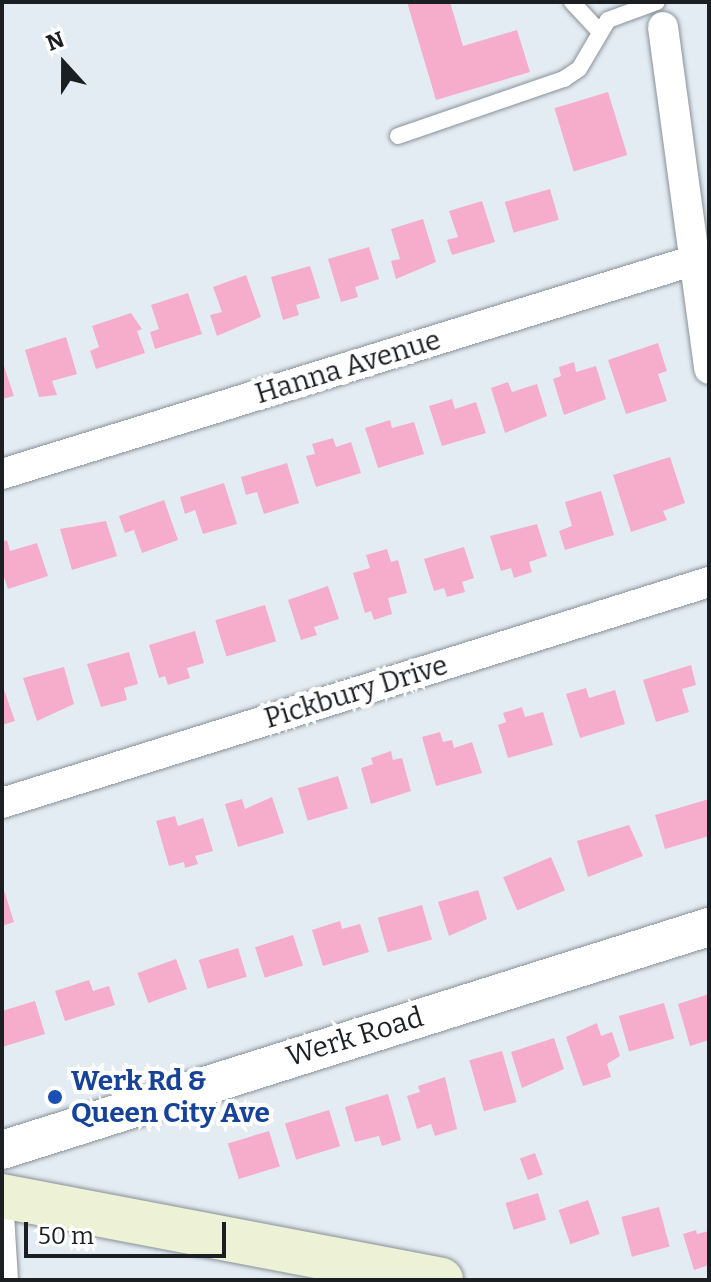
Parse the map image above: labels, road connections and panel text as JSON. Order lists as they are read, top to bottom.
{
  "streets": {
    "street": ["Hanna Avenue", "Pickbury Drive", "Werk Road"]
  },
  "places": ["Werk Rd & Queen City Ave"],
  "scale_bar": "50 m",
  "north": "top"
}
